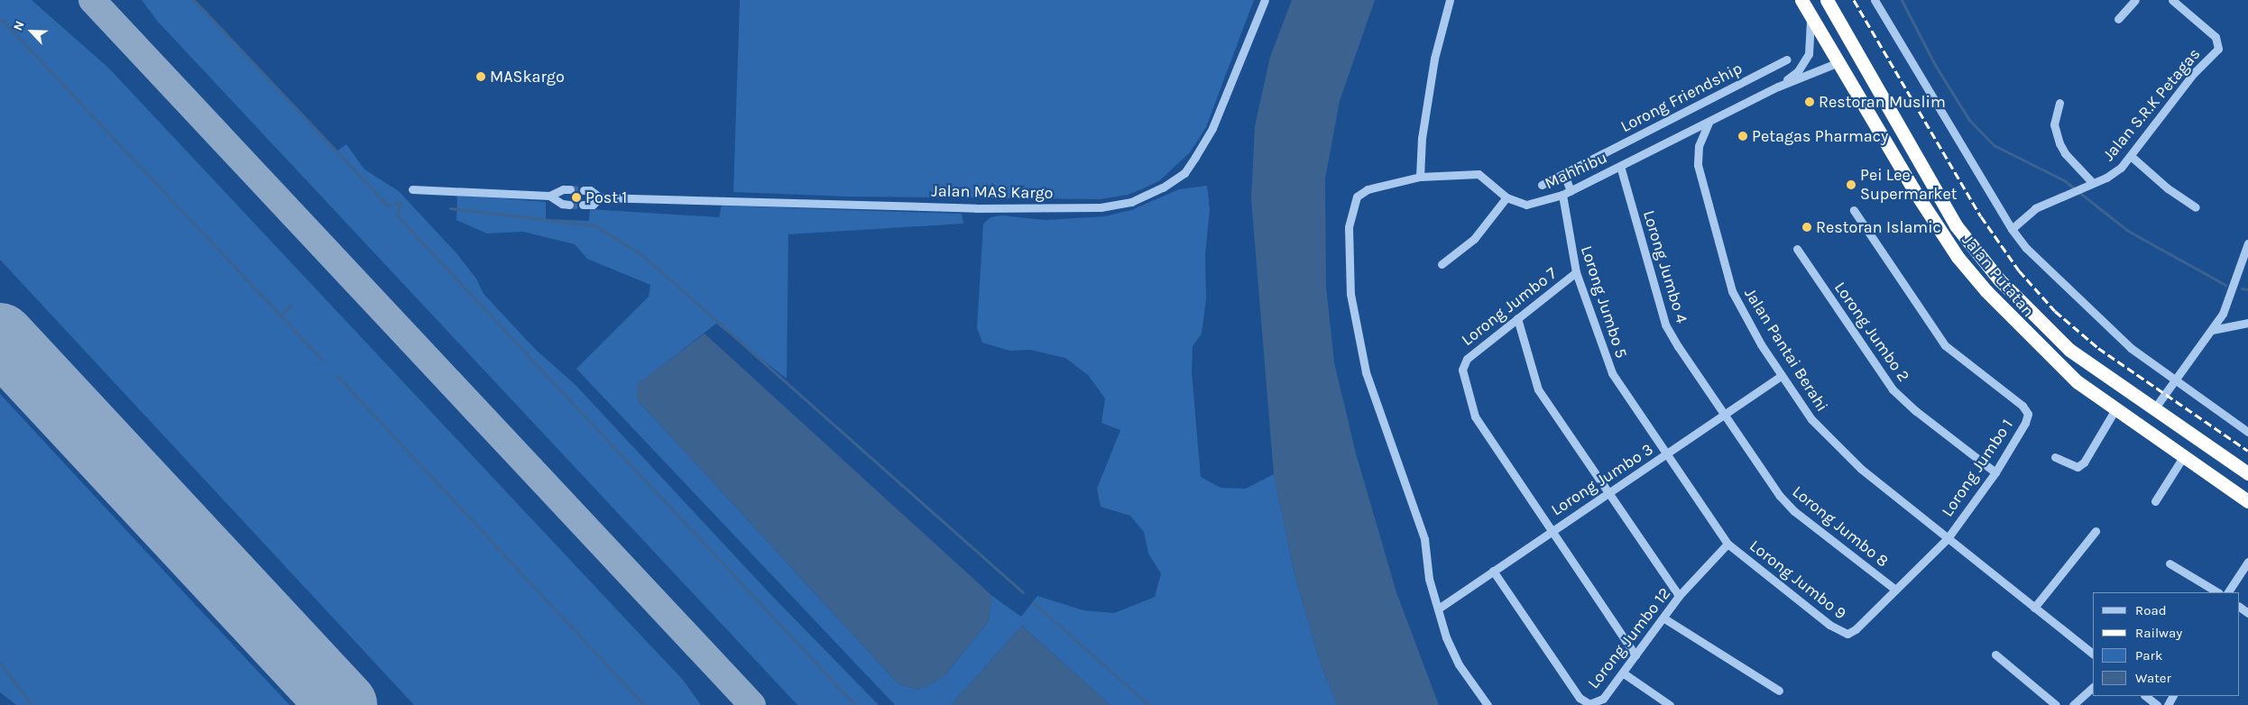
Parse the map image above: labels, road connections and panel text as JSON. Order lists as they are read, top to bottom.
{
  "streets": {
    "highway": ["Jalan Putatan"],
    "street": [
      "Lorong Friendship",
      "Jalan S.R.K Petagas",
      "Mahhibu",
      "Jalan MAS Kargo",
      "Lorong Jumbo 4",
      "Lorong Jumbo 5",
      "Lorong Jumbo 7",
      "Lorong Jumbo 2",
      "Jalan Pantai Berahi",
      "Lorong Jumbo 1",
      "Lorong Jumbo 3",
      "Lorong Jumbo 8",
      "Lorong Jumbo 9",
      "Lorong Jumbo 12"
    ]
  },
  "crossings": [
    ["Mahhibu", "Lorong Jumbo 4"],
    ["Mahhibu", "Lorong Jumbo 5"],
    ["Mahhibu", "Jalan Pantai Berahi"],
    ["Lorong Jumbo 4", "Lorong Jumbo 3"],
    ["Lorong Jumbo 4", "Lorong Jumbo 8"],
    ["Lorong Jumbo 5", "Lorong Jumbo 7"],
    ["Lorong Jumbo 5", "Lorong Jumbo 3"],
    ["Lorong Jumbo 5", "Lorong Jumbo 9"],
    ["Lorong Jumbo 7", "Lorong Jumbo 3"],
    ["Lorong Jumbo 7", "Lorong Jumbo 12"],
    ["Lorong Jumbo 2", "Lorong Jumbo 1"],
    ["Jalan Pantai Berahi", "Lorong Jumbo 1"],
    ["Jalan Pantai Berahi", "Lorong Jumbo 3"],
    ["Jalan Pantai Berahi", "Lorong Jumbo 9"],
    ["Lorong Jumbo 1", "Lorong Jumbo 9"],
    ["Lorong Jumbo 3", "Lorong Jumbo 8"],
    ["Lorong Jumbo 3", "Lorong Jumbo 9"],
    ["Lorong Jumbo 3", "Lorong Jumbo 12"],
    ["Lorong Jumbo 8", "Lorong Jumbo 9"],
    ["Lorong Jumbo 9", "Lorong Jumbo 12"]
  ],
  "places": [
    "MASkargo",
    "Restoran Muslim",
    "Petagas Pharmacy",
    "Pei Lee Supermarket",
    "Post 1",
    "Restoran Islamic"
  ],
  "legend": [
    "Road",
    "Railway",
    "Park",
    "Water"
  ],
  "north": "top left"
}
